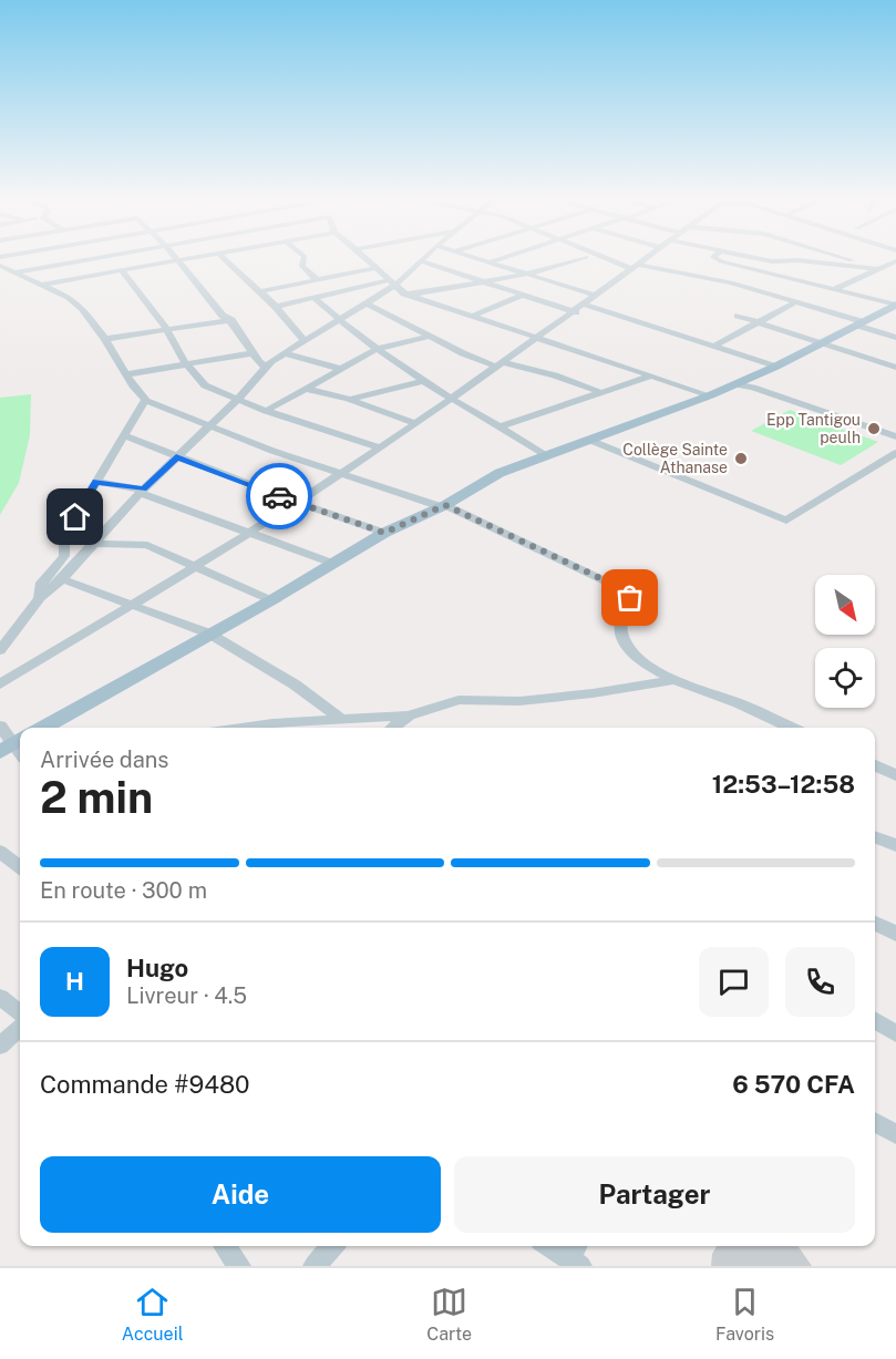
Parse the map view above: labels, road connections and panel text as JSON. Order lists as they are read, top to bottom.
{
  "places": ["Epp Tantigou peulh", "Collège Sainte Athanase"],
  "north": "bottom right",
  "page": {
    "heading": ["2 min", "Arrivée dans", "12:53–12:58"],
    "panel": [
      "Hugo",
      "Livreur · 4.5",
      "Commande #9480",
      "6 570 CFA"
    ],
    "bar": "En route · 300 m",
    "round": "H",
    "buttons": ["Aide", "Partager"],
    "tabs": ["Accueil", "Carte", "Favoris"]
  }
}
